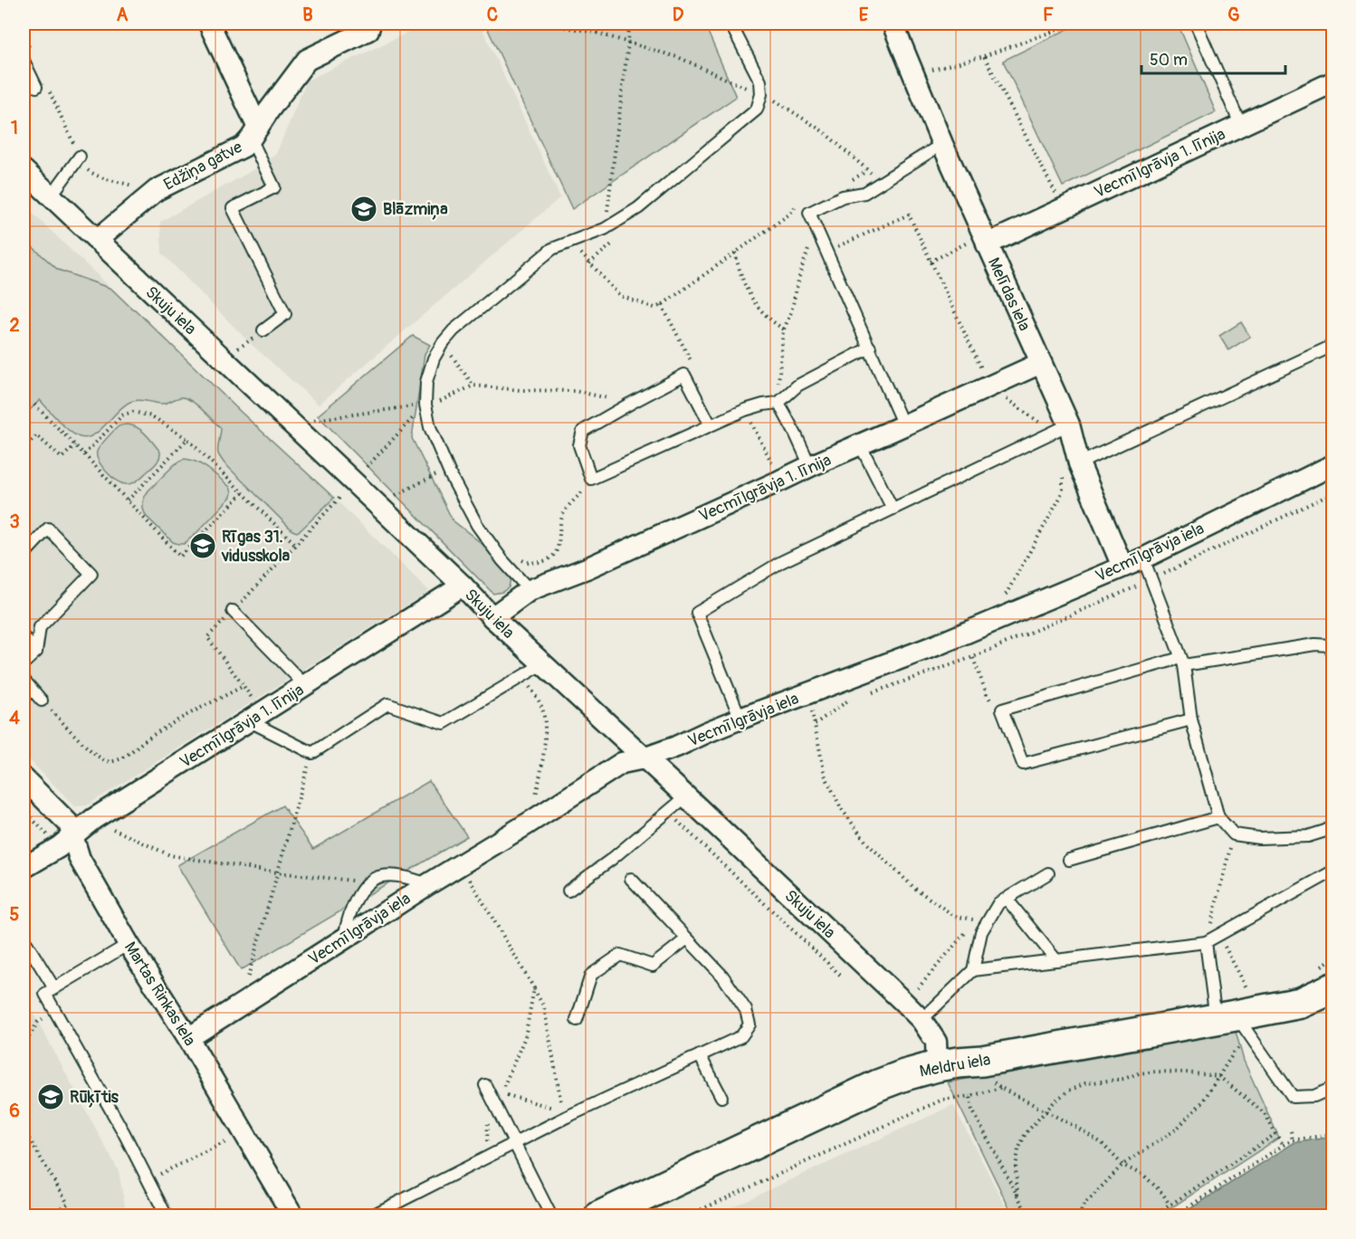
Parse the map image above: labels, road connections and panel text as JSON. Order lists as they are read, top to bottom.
{
  "streets": {
    "street": [
      "Vecmīlgrāvja 1. līnija",
      "Edžiņa gatve",
      "Melīdas iela",
      "Skuju iela",
      "Vecmīlgrāvja iela",
      "Martas Rinkas iela",
      "Meldru iela"
    ]
  },
  "crossings": [
    ["Vecmīlgrāvja 1. līnija", "Melīdas iela"],
    ["Vecmīlgrāvja 1. līnija", "Skuju iela"],
    ["Vecmīlgrāvja 1. līnija", "Martas Rinkas iela"],
    ["Edžiņa gatve", "Skuju iela"],
    ["Melīdas iela", "Vecmīlgrāvja iela"],
    ["Skuju iela", "Vecmīlgrāvja iela"],
    ["Skuju iela", "Meldru iela"],
    ["Vecmīlgrāvja iela", "Martas Rinkas iela"]
  ],
  "places": {
    "school or university": ["Blāzmiņa", "Rīgas 31. vidusskola", "Rūķītis"]
  },
  "scale_bar": "50 m",
  "grid": {
    "columns": [
      "A",
      "B",
      "C",
      "D",
      "E",
      "F",
      "G"
    ],
    "rows": [
      "1",
      "2",
      "3",
      "4",
      "5",
      "6"
    ]
  }
}
